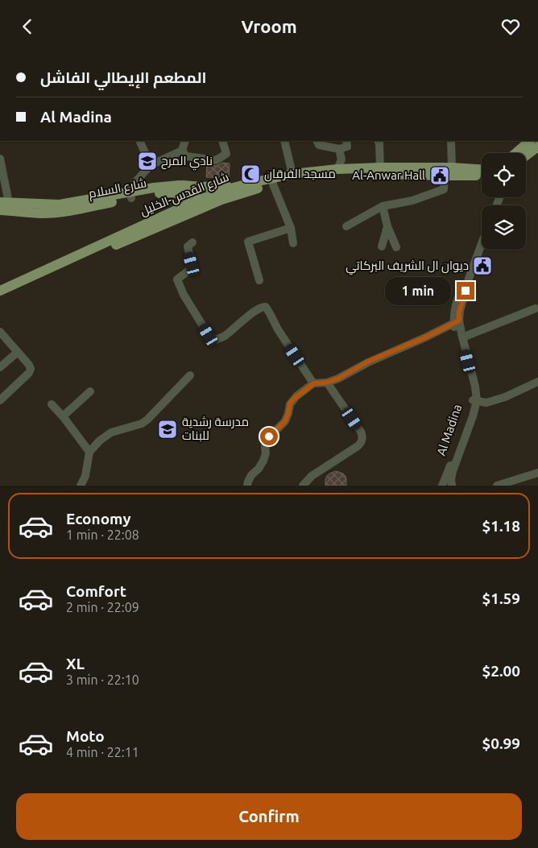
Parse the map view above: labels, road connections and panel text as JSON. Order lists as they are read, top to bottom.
{
  "streets": {
    "main road": ["شارع السلام", "شارع القدس-الخليل"],
    "street": ["Al Madina"]
  },
  "crossings": [
    ["شارع السلام", "شارع القدس-الخليل"]
  ],
  "places": {
    "school or university": ["نادي المرح", "مدرسة رشدية للبنات"],
    "mosque": ["مسجد الفرقان"],
    "public building": ["Al-Anwar Hall", "ديوان ال الشريف البركاتي"]
  },
  "page": {
    "header": "Vroom",
    "banner": ["المطعم الإيطالي الفاشل", "Al Madina"],
    "bubble": "1 min",
    "list": [
      {
        "name": "Economy",
        "note": "1 min · 22:08",
        "value": "$1.18"
      },
      {
        "name": "Comfort",
        "note": "2 min · 22:09",
        "value": "$1.59"
      },
      {
        "name": "XL",
        "note": "3 min · 22:10",
        "value": "$2.00"
      },
      {
        "name": "Moto",
        "note": "4 min · 22:11",
        "value": "$0.99"
      }
    ],
    "buttons": "Confirm"
  }
}
